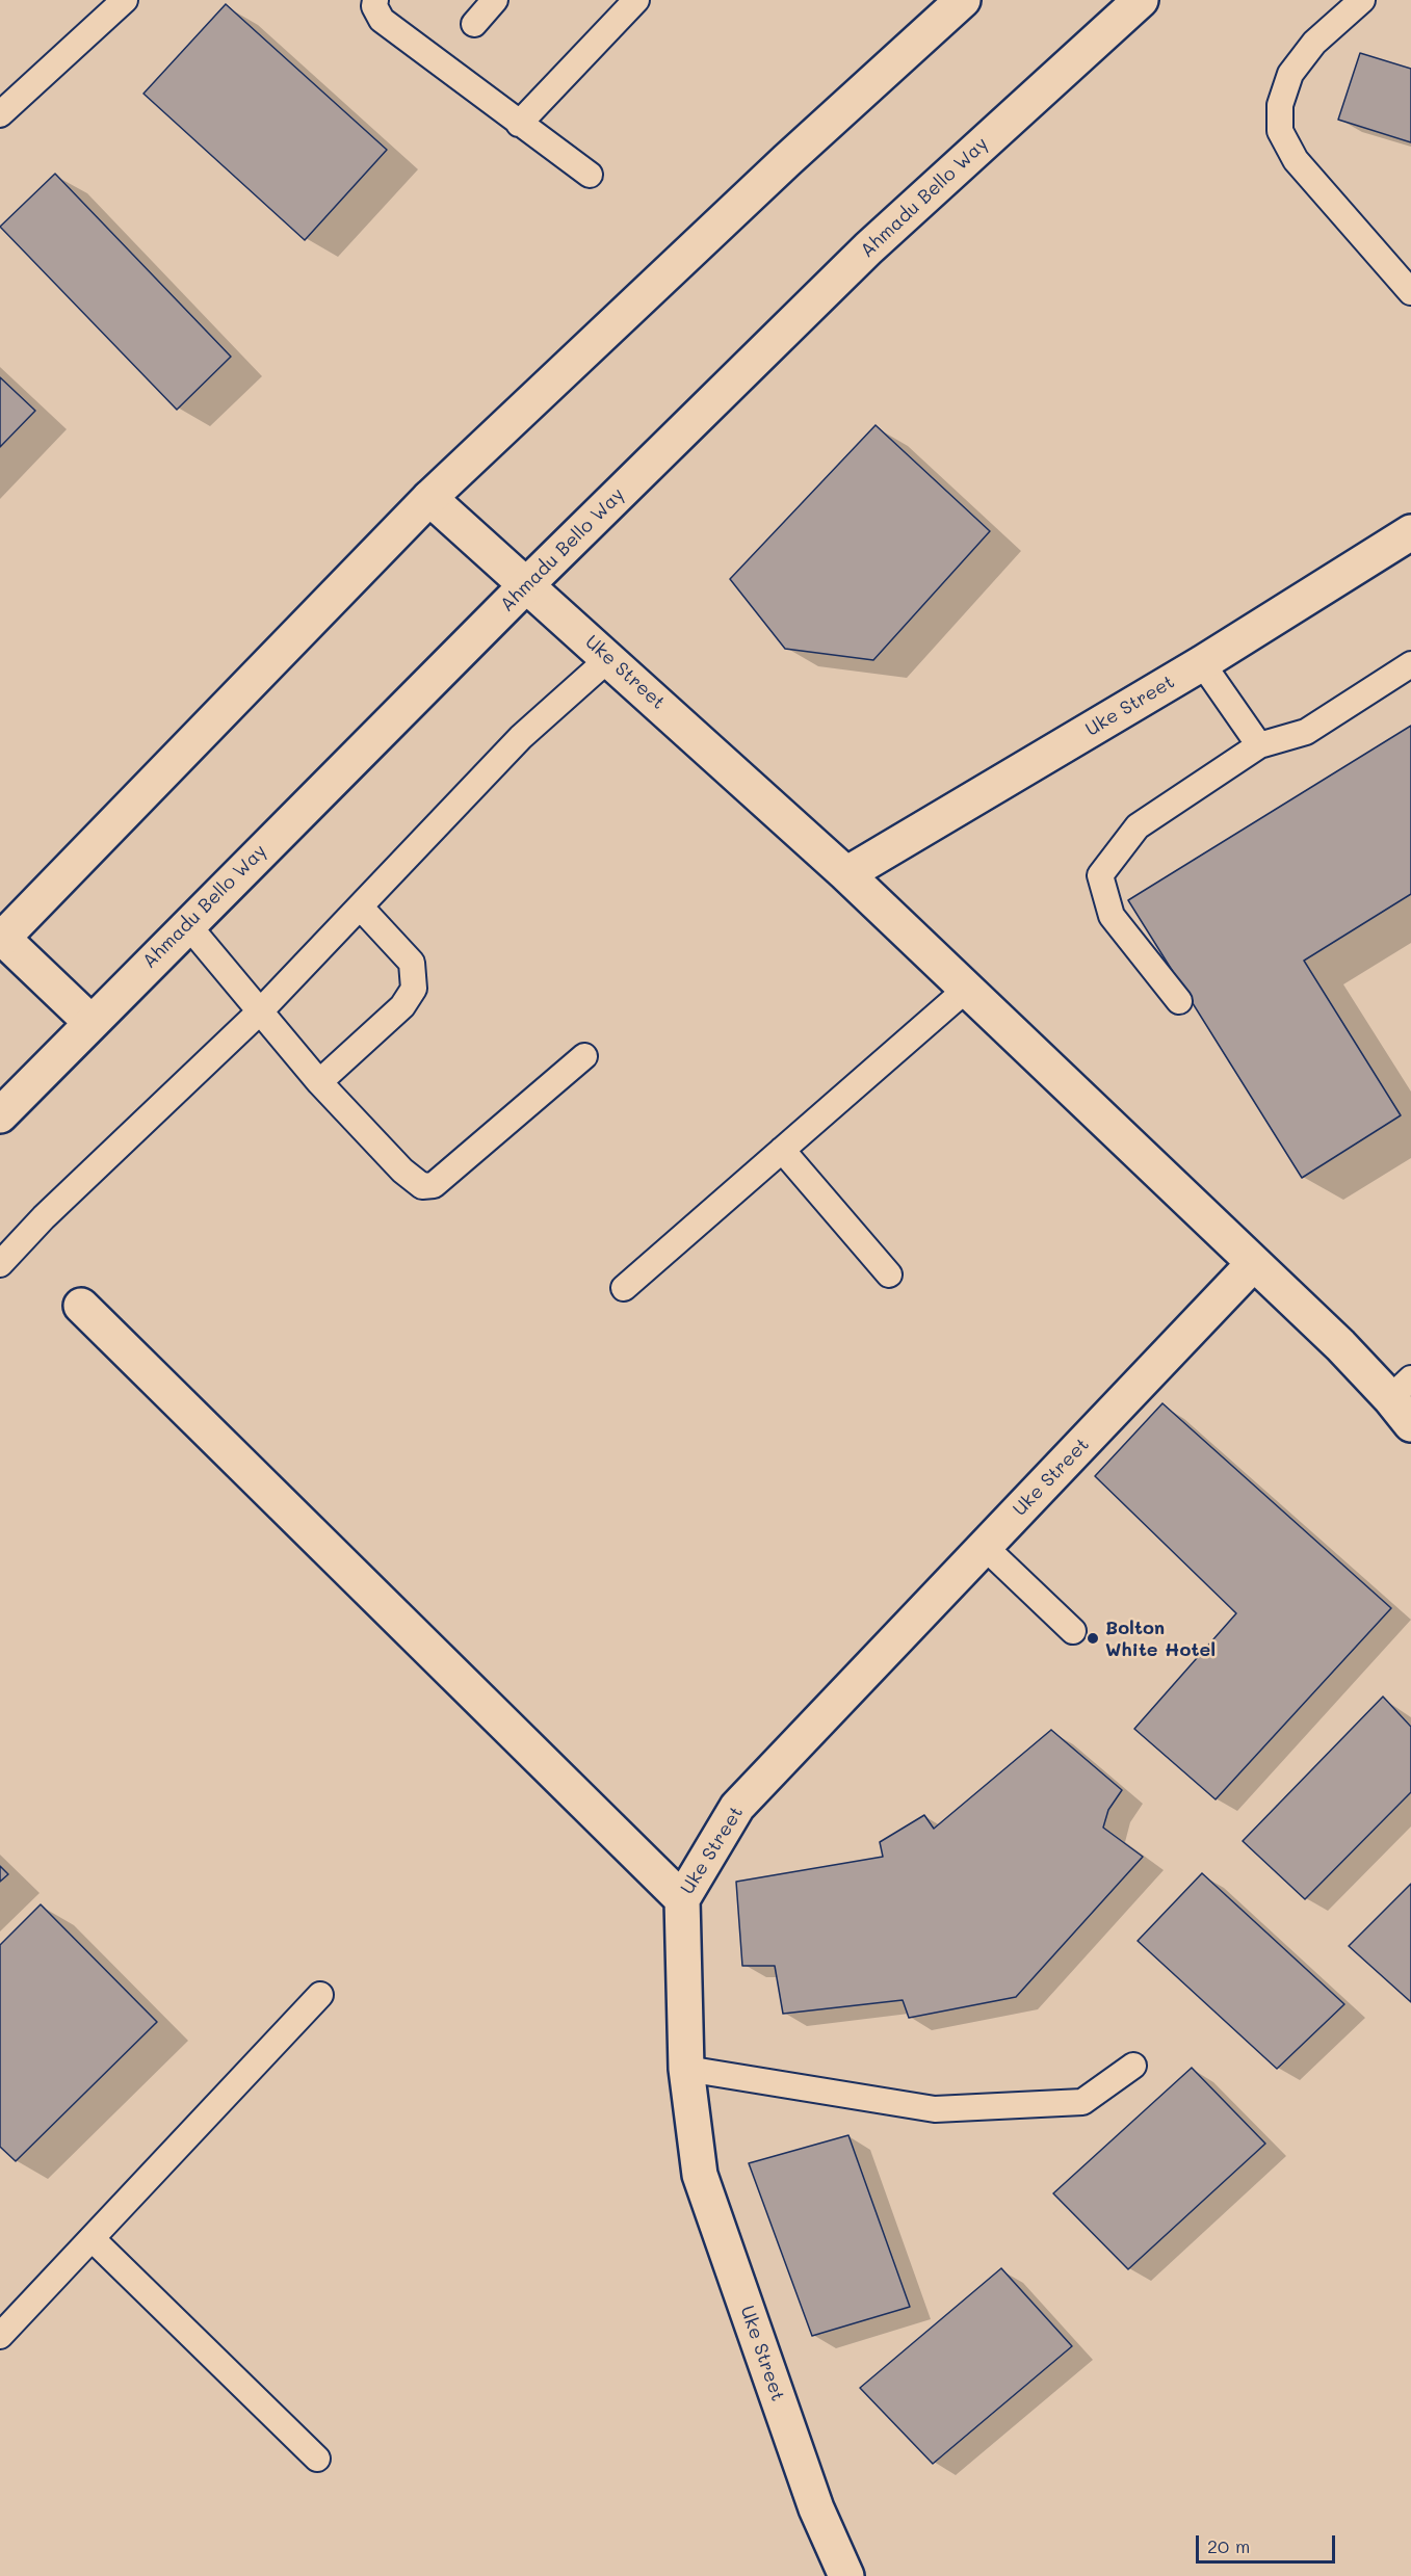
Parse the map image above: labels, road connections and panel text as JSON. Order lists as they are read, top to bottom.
{
  "streets": {
    "street": ["Ahmadu Bello Way", "Uke Street"]
  },
  "crossings": [
    ["Ahmadu Bello Way", "Uke Street"]
  ],
  "places": ["Bolton White Hotel"],
  "scale_bar": "20 m"
}
